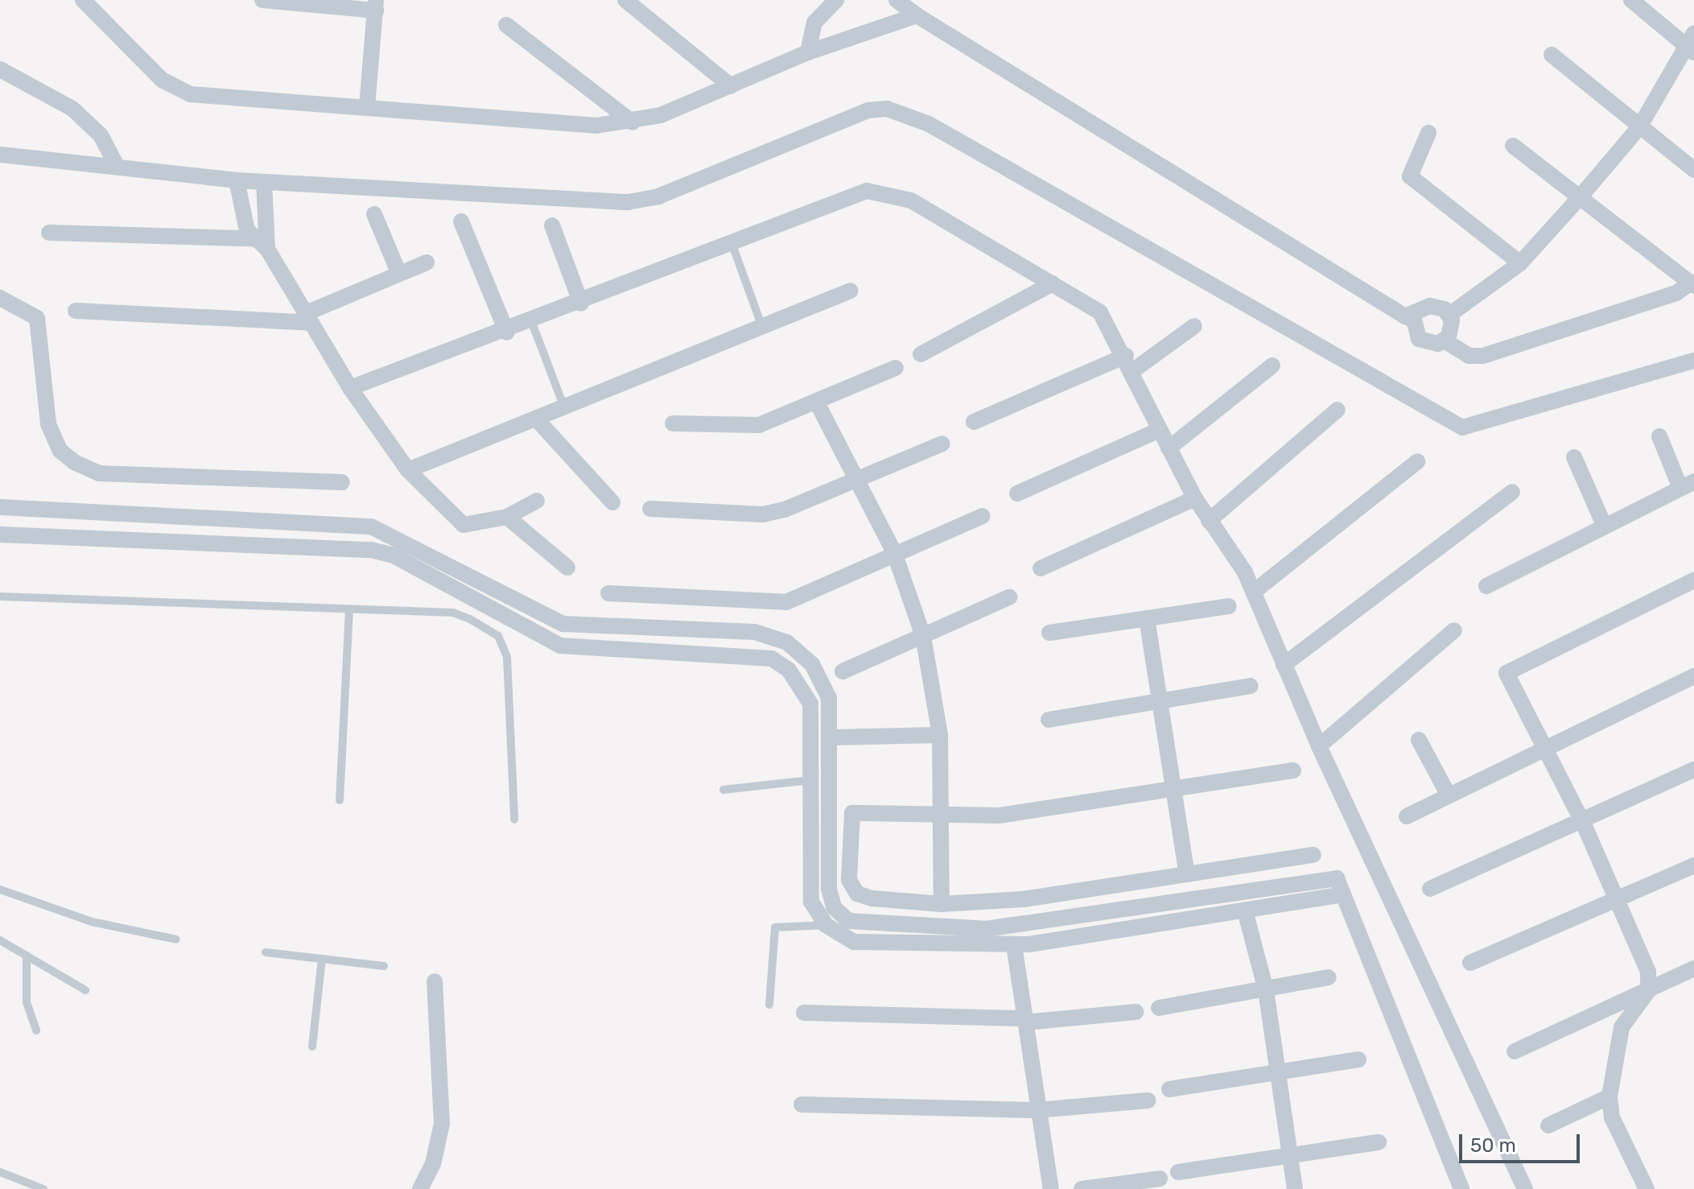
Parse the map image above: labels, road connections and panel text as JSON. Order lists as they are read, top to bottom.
{
  "scale_bar": "50 m"
}
